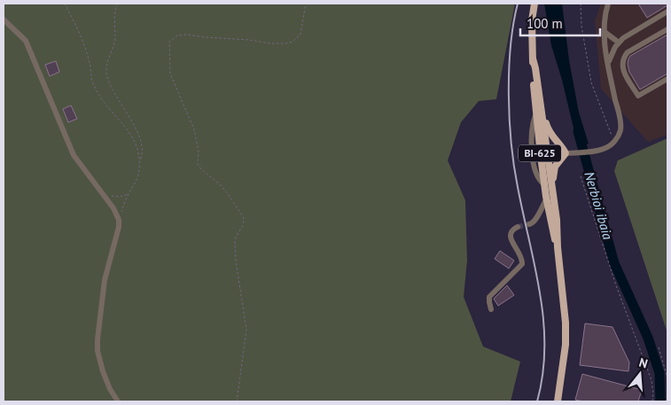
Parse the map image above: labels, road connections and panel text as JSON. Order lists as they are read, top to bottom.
{
  "streets": {
    "main road": ["BI-625"]
  },
  "water": ["Nerbioi ibaia"],
  "scale_bar": "100 m",
  "north": "top"
}
